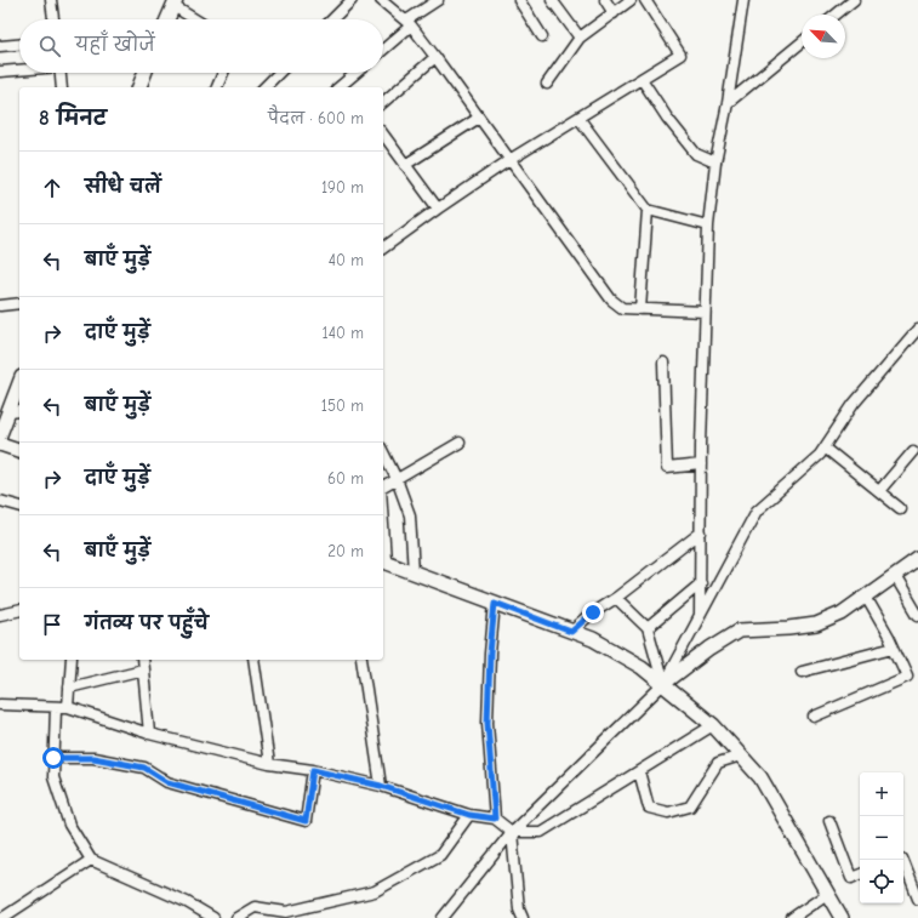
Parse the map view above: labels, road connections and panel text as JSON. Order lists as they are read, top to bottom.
{
  "north": "top left",
  "page": {
    "search": "यहाँ खोजें",
    "heading": ["8 मिनट", "पैदल · 600 m"],
    "list": [
      ["सीधे चलें", "190 m"],
      ["बाएँ मुड़ें", "40 m"],
      ["दाएँ मुड़ें", "140 m"],
      ["बाएँ मुड़ें", "150 m"],
      ["दाएँ मुड़ें", "60 m"],
      ["बाएँ मुड़ें", "20 m"],
      "गंतव्य पर पहुँचे"
    ],
    "map_buttons": ["+", "−"]
  }
}
